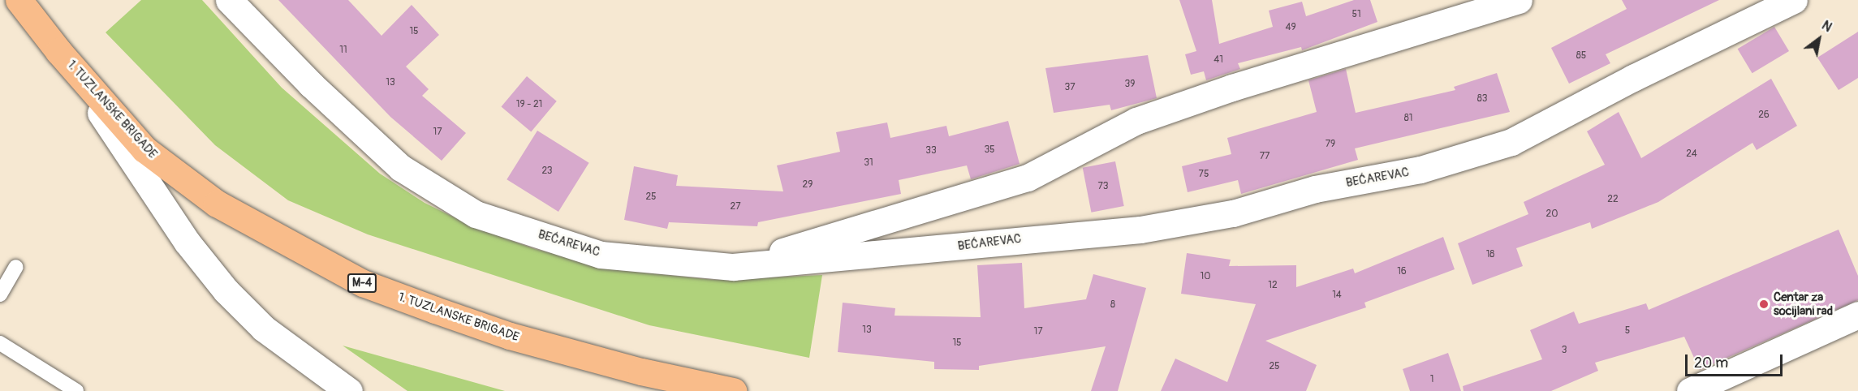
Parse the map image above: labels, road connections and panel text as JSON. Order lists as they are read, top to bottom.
{
  "streets": {
    "main road": ["1. TUZLANSKE BRIGADE", "M-4"],
    "street": ["BEĆAREVAC"]
  },
  "places": ["Centar za socijlani rad"],
  "house_numbers": [
    "51",
    "49",
    "15",
    "11",
    "85",
    "41",
    "13",
    "39",
    "37",
    "83",
    "19 - 21",
    "26",
    "81",
    "17",
    "79",
    "35",
    "33",
    "24",
    "77",
    "31",
    "23",
    "75",
    "29",
    "73",
    "25",
    "22",
    "27",
    "20",
    "18",
    "16",
    "10",
    "12",
    "14",
    "8",
    "13",
    "5",
    "17",
    "15",
    "3",
    "25",
    "1"
  ],
  "scale_bar": "20 m",
  "north": "top right"
}
